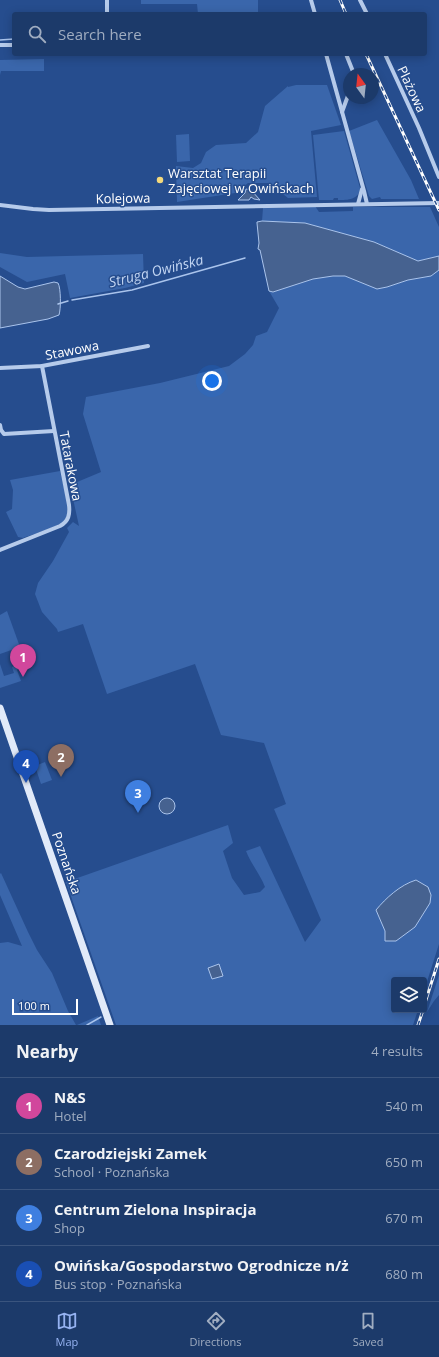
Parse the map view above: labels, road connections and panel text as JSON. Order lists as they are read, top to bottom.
{
  "streets": {
    "main road": ["Poznańska"],
    "street": [
      "Plażowa",
      "Kolejowa",
      "Stawowa",
      "Tatarakowa"
    ]
  },
  "crossings": [
    ["Stawowa", "Tatarakowa"]
  ],
  "water": ["Struga Owińska"],
  "places": ["Warsztat Terapii Zajęciowej w Owińskach"],
  "scale_bar": "100 m",
  "north": "top",
  "page": {
    "search": "Search here",
    "pins": [
      "1",
      "2",
      "4",
      "3"
    ],
    "scale": "100 m",
    "heading": ["Nearby", "4 results"],
    "list": [
      {
        "mark": "1",
        "name": "N&S",
        "note": "Hotel",
        "value": "540 m"
      },
      {
        "mark": "2",
        "name": "Czarodziejski Zamek",
        "note": "School · Poznańska",
        "value": "650 m"
      },
      {
        "mark": "3",
        "name": "Centrum Zielona Inspiracja",
        "note": "Shop",
        "value": "670 m"
      },
      {
        "mark": "4",
        "name": "Owińska/Gospodarstwo Ogrodnicze n/ż",
        "note": "Bus stop · Poznańska",
        "value": "680 m"
      }
    ],
    "nav": ["Map", "Directions", "Saved"]
  }
}
